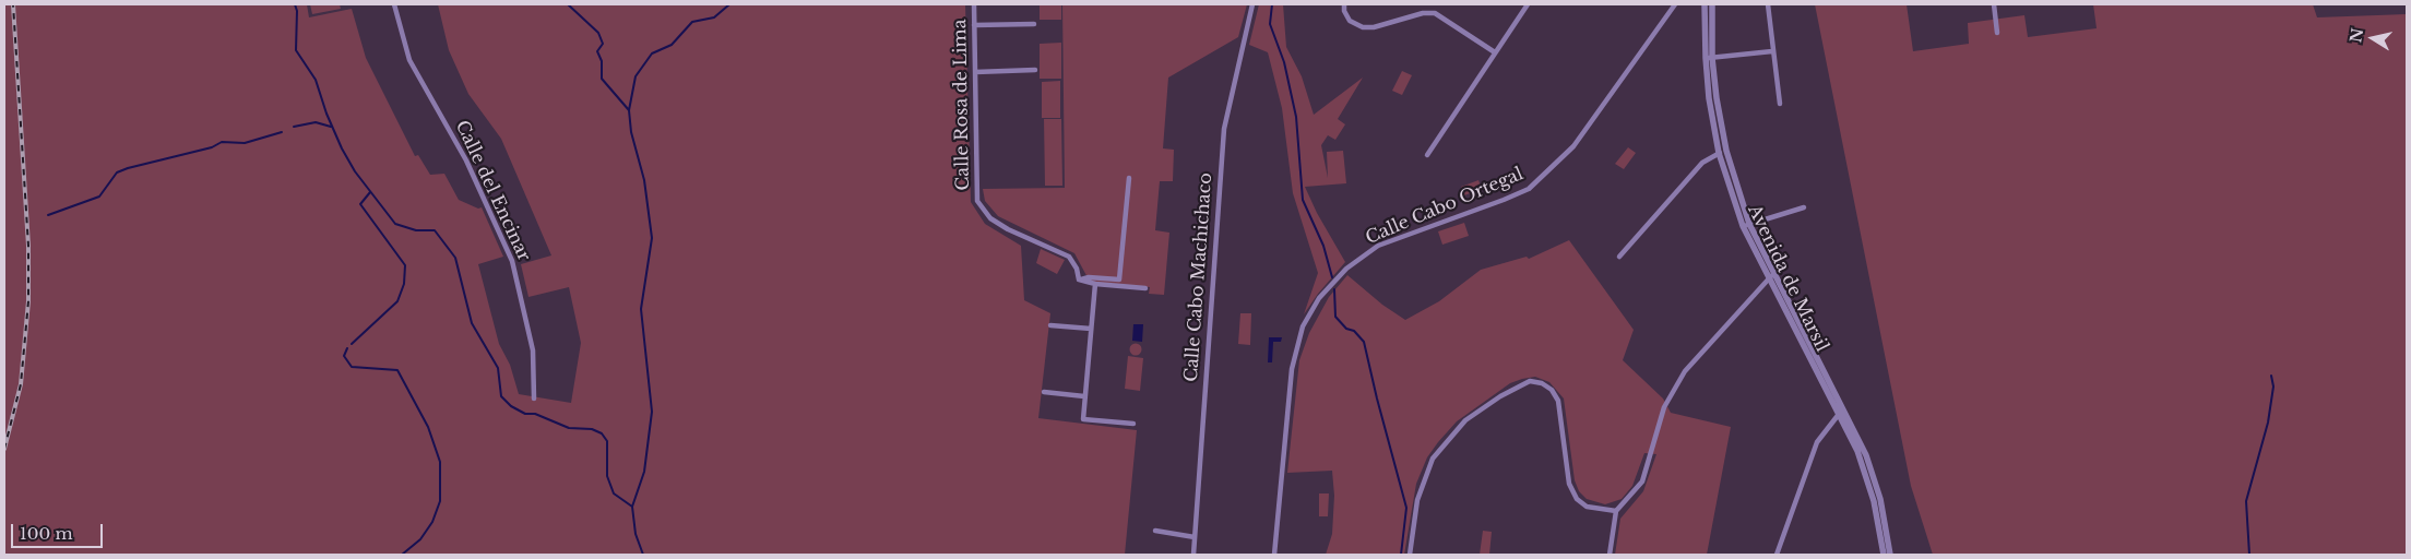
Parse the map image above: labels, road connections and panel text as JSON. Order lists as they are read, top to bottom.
{
  "streets": {
    "street": [
      "Calle Rosa de Lima",
      "Calle del Encinar",
      "Calle Cabo Ortegal",
      "Calle Cabo Machichaco",
      "Avenida de Marsil"
    ]
  },
  "scale_bar": "100 m",
  "north": "left"
}
